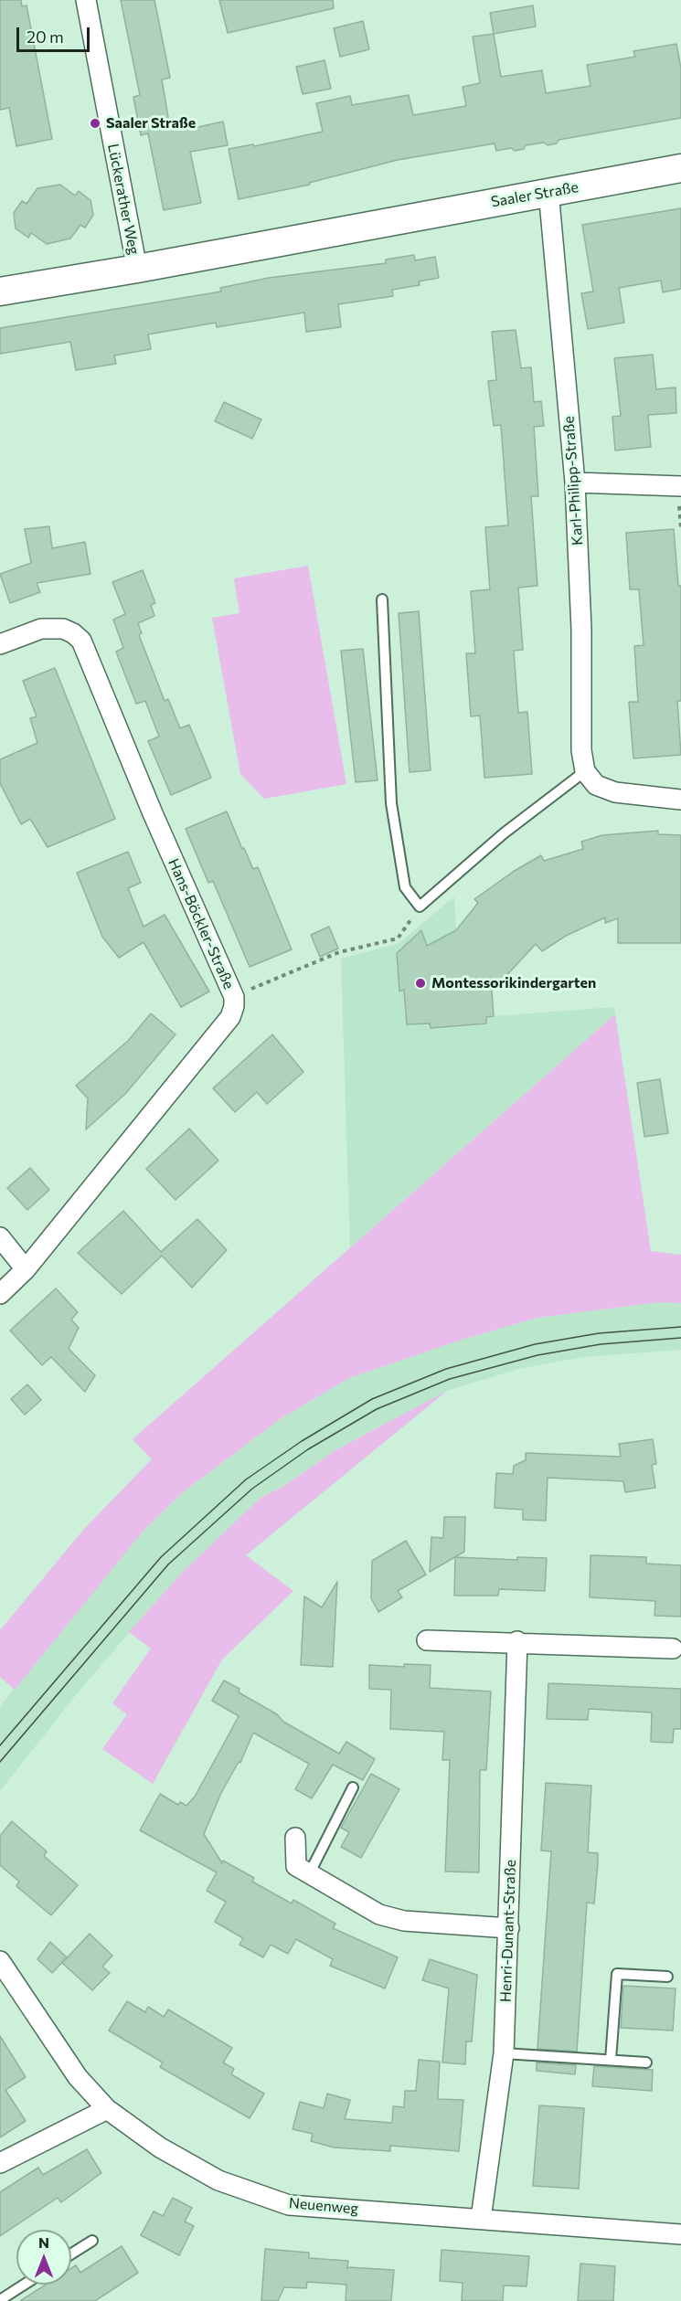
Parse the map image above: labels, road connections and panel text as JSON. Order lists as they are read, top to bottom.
{
  "streets": {
    "street": [
      "Saaler Straße",
      "Lückerather Weg",
      "Karl-Philipp-Straße",
      "Hans-Böckler-Straße",
      "Henri-Dunant-Straße",
      "Neuenweg"
    ]
  },
  "crossings": [
    ["Saaler Straße", "Lückerather Weg"],
    ["Saaler Straße", "Karl-Philipp-Straße"],
    ["Henri-Dunant-Straße", "Neuenweg"]
  ],
  "places": ["Saaler Straße", "Montessorikindergarten"],
  "scale_bar": "20 m",
  "north": "top"
}
